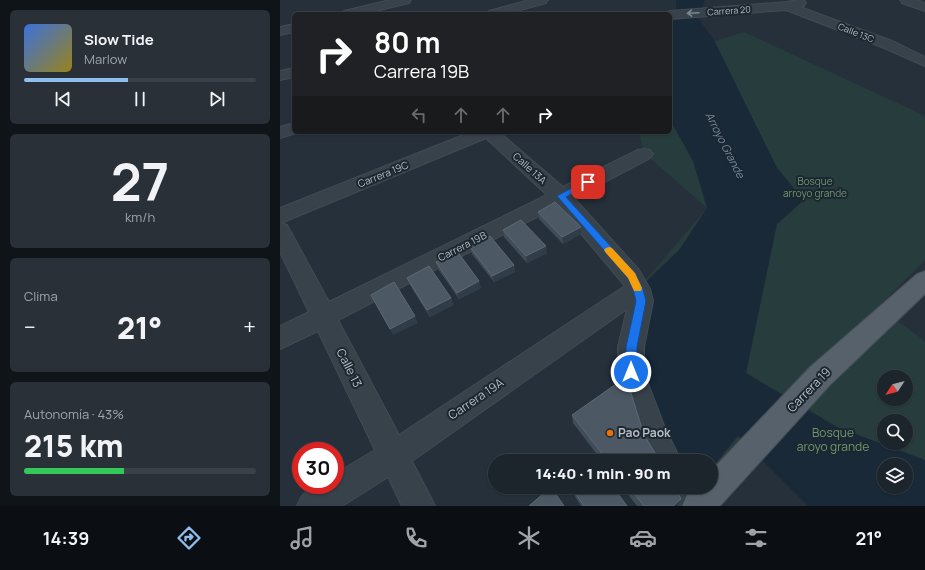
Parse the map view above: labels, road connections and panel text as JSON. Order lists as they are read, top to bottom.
{
  "streets": {
    "main road": ["Carrera 19"],
    "street": [
      "Carrera 20",
      "Calle 13C",
      "Calle 13A",
      "Carrera 19C",
      "Carrera 19B",
      "Calle 13",
      "Carrera 19A"
    ]
  },
  "crossings": [
    ["Carrera 20", "Calle 13C"],
    ["Calle 13A", "Carrera 19B"],
    ["Calle 13A", "Carrera 19A"],
    ["Carrera 19B", "Calle 13"],
    ["Calle 13", "Carrera 19A"]
  ],
  "one_way": ["Carrera 20"],
  "water": ["Arroyo Grande"],
  "parks": ["Bosque arroyo grande", "Bosque aroyo grande"],
  "places": ["Pao Paok"],
  "north": "bottom left",
  "page": {
    "turn": ["80 m", "Carrera 19B"],
    "song": ["Slow Tide", "Marlow"],
    "tile": [
      ["27", "km/h"],
      "Clima",
      ["Autonomía · 43%", "215 km"]
    ],
    "heat": ["−", "21°", "+"],
    "limit": "30",
    "trip": "14:40 · 1 min · 90 m",
    "tabs": ["14:39", "21°"]
  }
}
